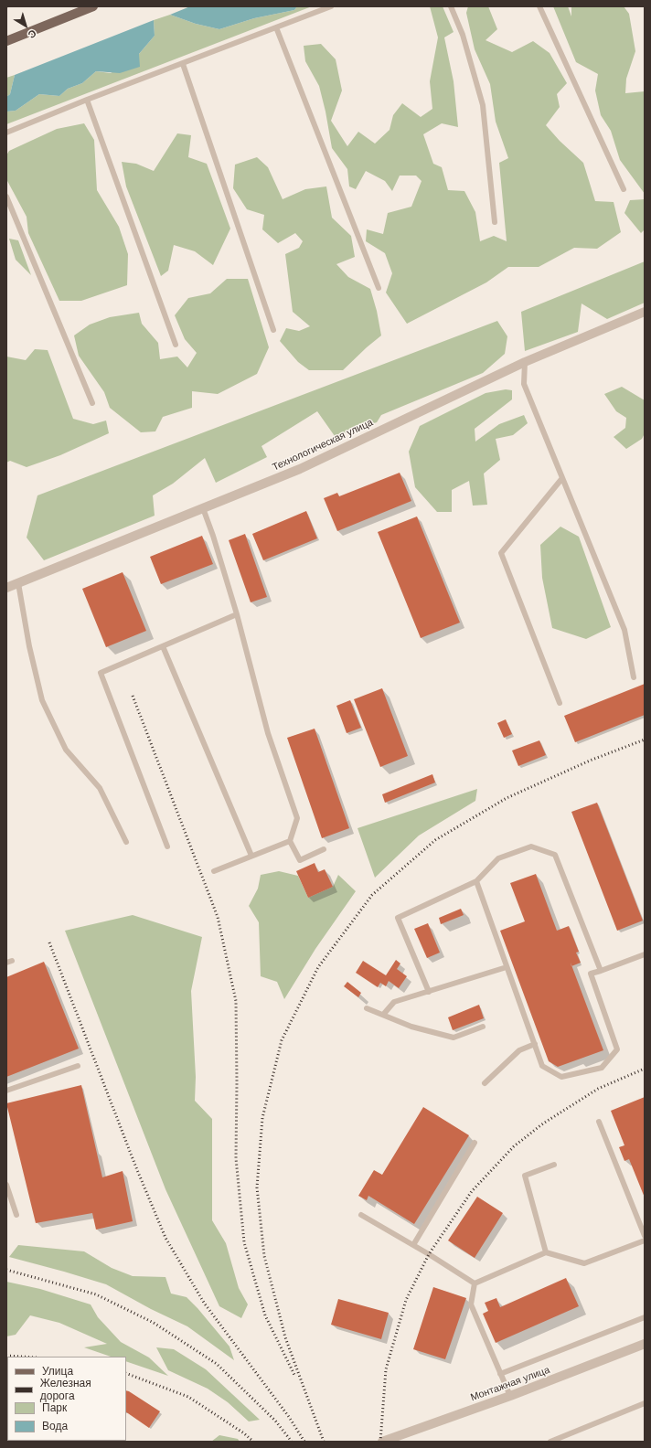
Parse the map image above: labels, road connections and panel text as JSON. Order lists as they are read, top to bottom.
{
  "streets": {
    "street": ["Технологическая улица", "Монтажная улица"]
  },
  "legend": [
    "Улица",
    "Железная дорога",
    "Парк",
    "Вода"
  ],
  "north": "bottom right"
}
